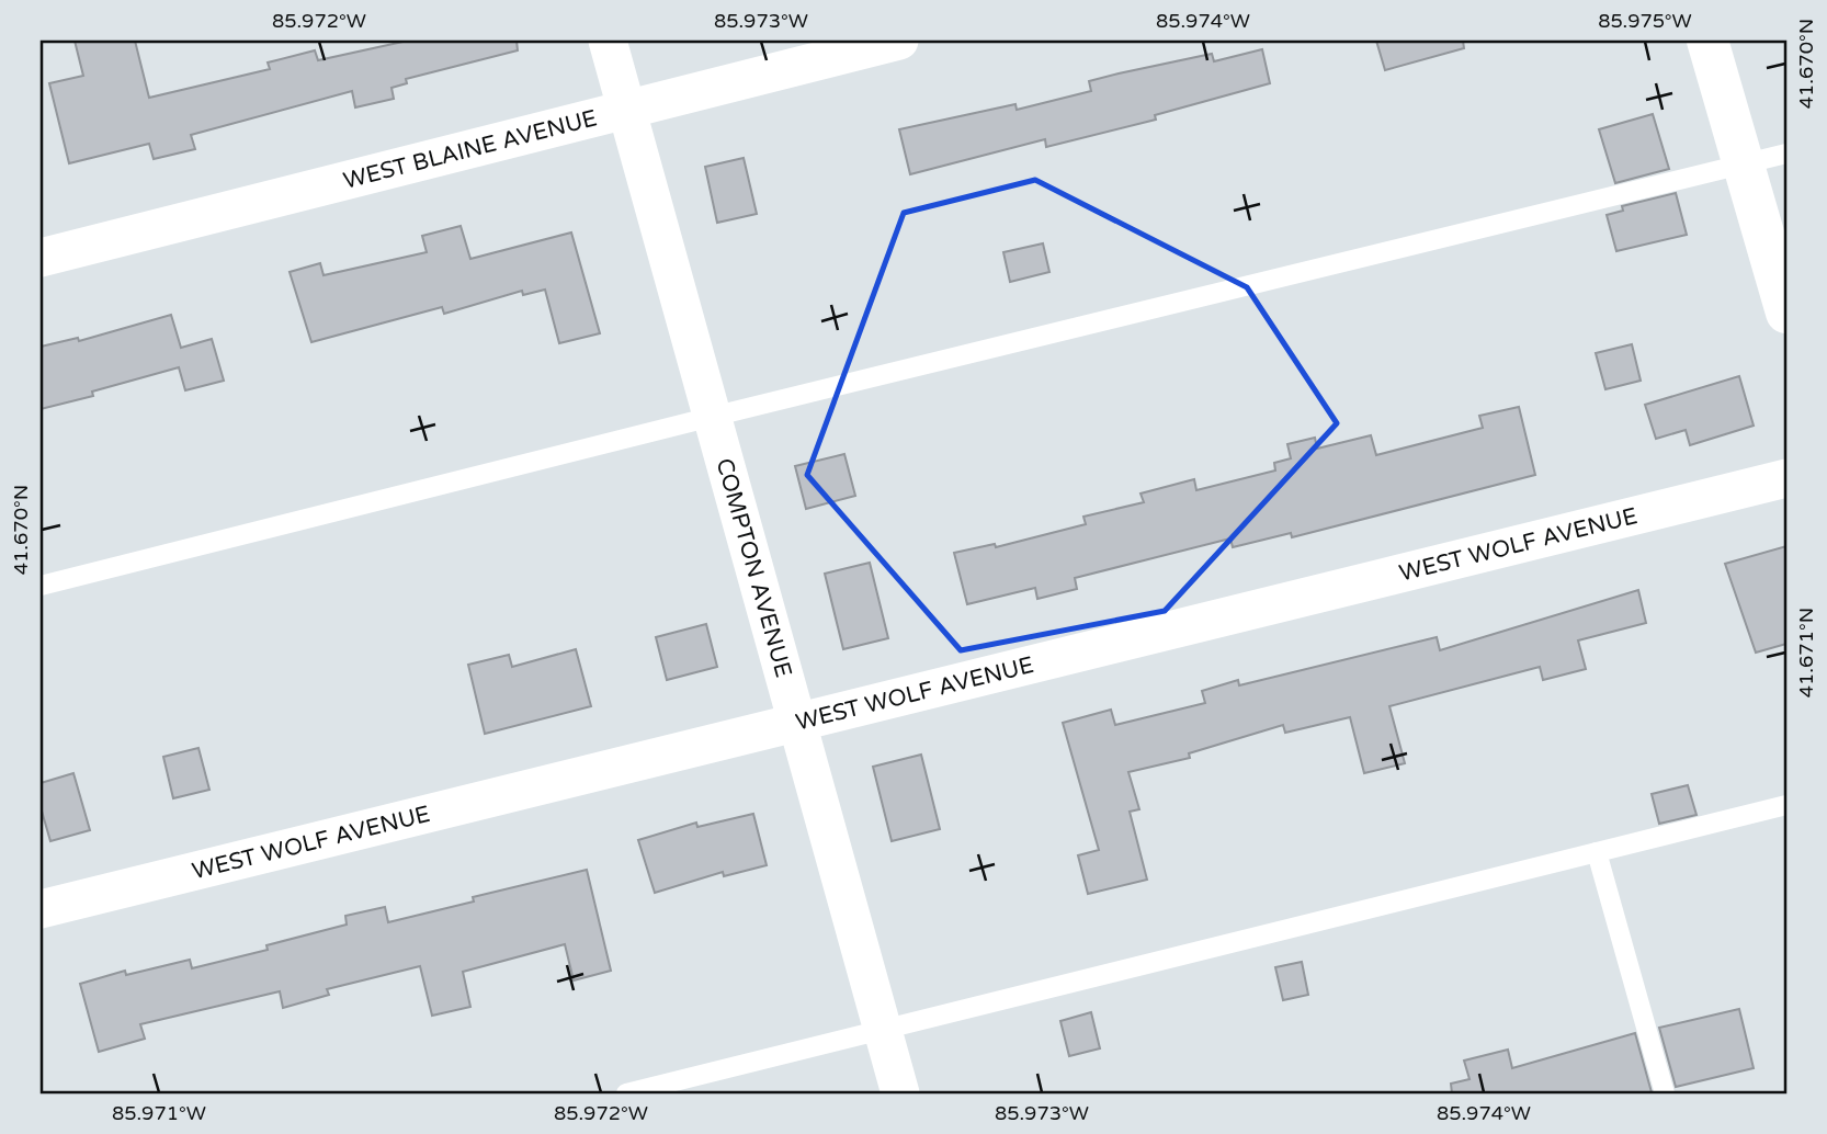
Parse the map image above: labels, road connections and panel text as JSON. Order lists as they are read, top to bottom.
{
  "streets": {
    "street": ["WEST BLAINE AVENUE", "WEST WOLF AVENUE", "COMPTON AVENUE"]
  },
  "crossings": [
    ["WEST BLAINE AVENUE", "COMPTON AVENUE"],
    ["WEST WOLF AVENUE", "COMPTON AVENUE"]
  ],
  "coordinates": [
    "85.972°W",
    "85.973°W",
    "85.974°W",
    "85.975°W",
    "41.670°N",
    "41.671°N",
    "85.971°W"
  ]
}
